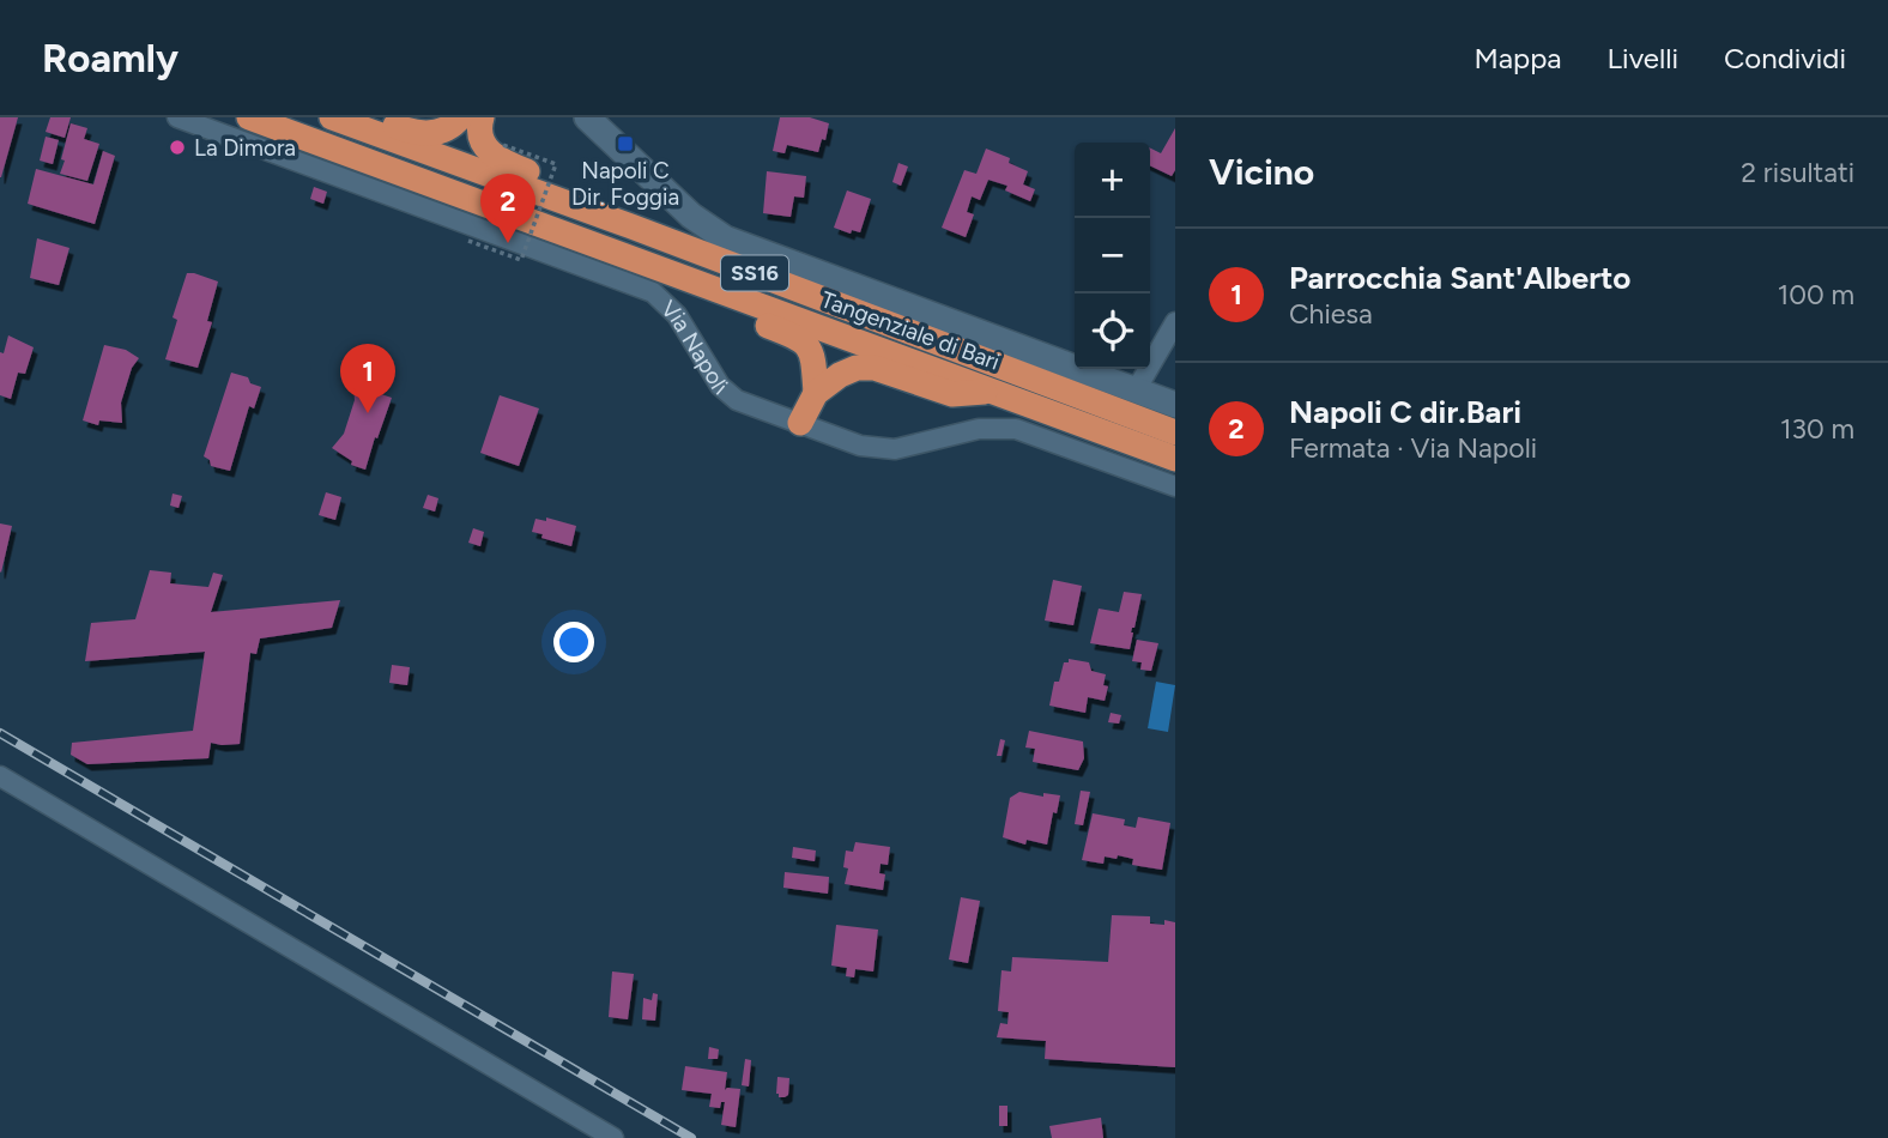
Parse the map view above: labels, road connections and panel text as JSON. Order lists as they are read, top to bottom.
{
  "streets": {
    "highway": ["SS16", "Tangenziale di Bari"],
    "street": ["Via Napoli"]
  },
  "places": {
    "transit": ["Napoli C Dir. Foggia"],
    "other": ["La Dimora"]
  },
  "page": {
    "header": "Roamly",
    "nav": ["Mappa", "Livelli", "Condividi"],
    "heading": ["Vicino", "2 risultati"],
    "map_buttons": ["+", "−"],
    "pins": ["2", "1"],
    "list": [
      {
        "mark": "1",
        "name": "Parrocchia Sant'Alberto",
        "note": "Chiesa",
        "value": "100 m"
      },
      {
        "mark": "2",
        "name": "Napoli C dir.Bari",
        "note": "Fermata · Via Napoli",
        "value": "130 m"
      }
    ]
  }
}
